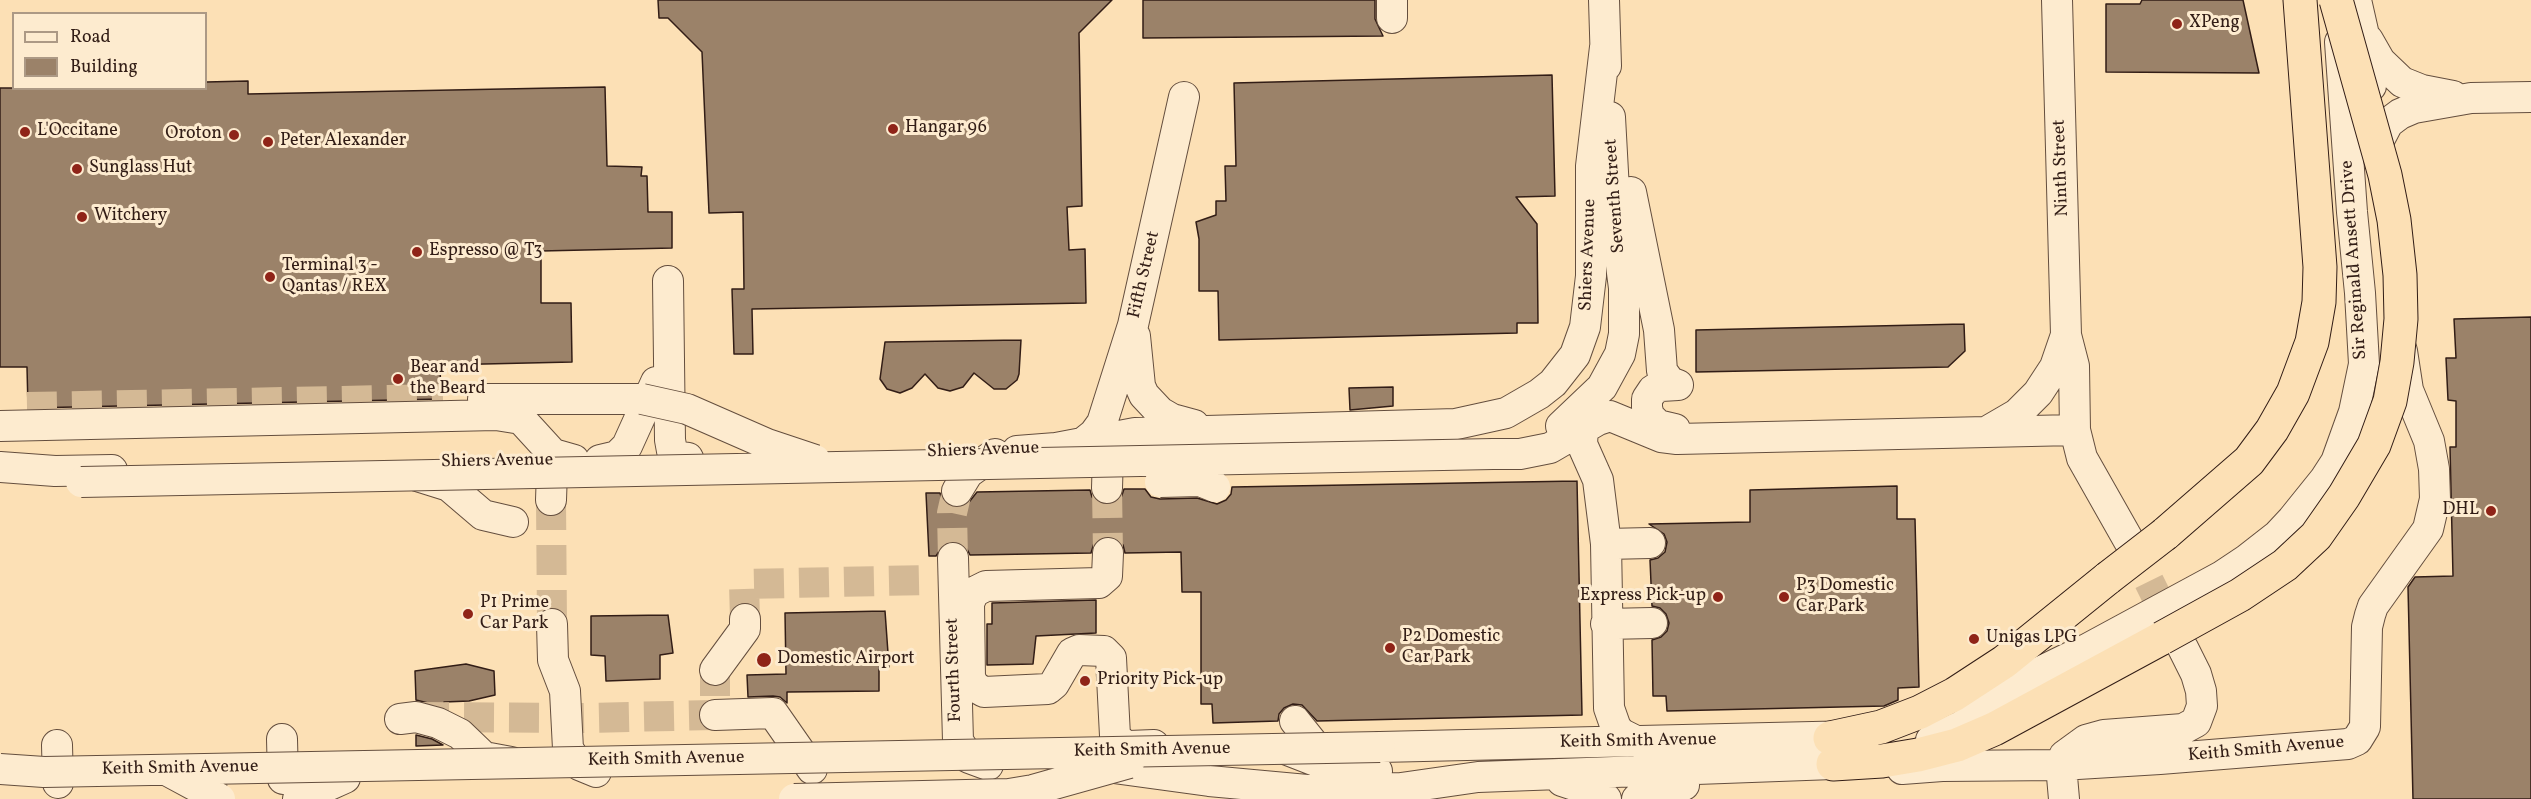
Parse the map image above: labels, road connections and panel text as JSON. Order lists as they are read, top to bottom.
{
  "streets": {
    "street": [
      "Ninth Street",
      "Seventh Street",
      "Shiers Avenue",
      "Sir Reginald Ansett Drive",
      "Fifth Street",
      "Fourth Street",
      "Keith Smith Avenue"
    ]
  },
  "crossings": [
    ["Seventh Street", "Shiers Avenue"],
    ["Seventh Street", "Keith Smith Avenue"],
    ["Shiers Avenue", "Fifth Street"],
    ["Sir Reginald Ansett Drive", "Keith Smith Avenue"],
    ["Fourth Street", "Keith Smith Avenue"]
  ],
  "places": [
    "XPeng",
    "Hangar 96",
    "L'Occitane",
    "Oroton",
    "Peter Alexander",
    "Sunglass Hut",
    "Witchery",
    "Espresso @ T3",
    "Terminal 3 - Qantas / REX",
    "Bear and the Beard",
    "DHL",
    "Express Pick-up",
    "P3 Domestic Car Park",
    "P1 Prime Car Park",
    "Unigas LPG",
    "P2 Domestic Car Park",
    "Domestic Airport",
    "Priority Pick-up"
  ],
  "legend": ["Road", "Building"]
}
